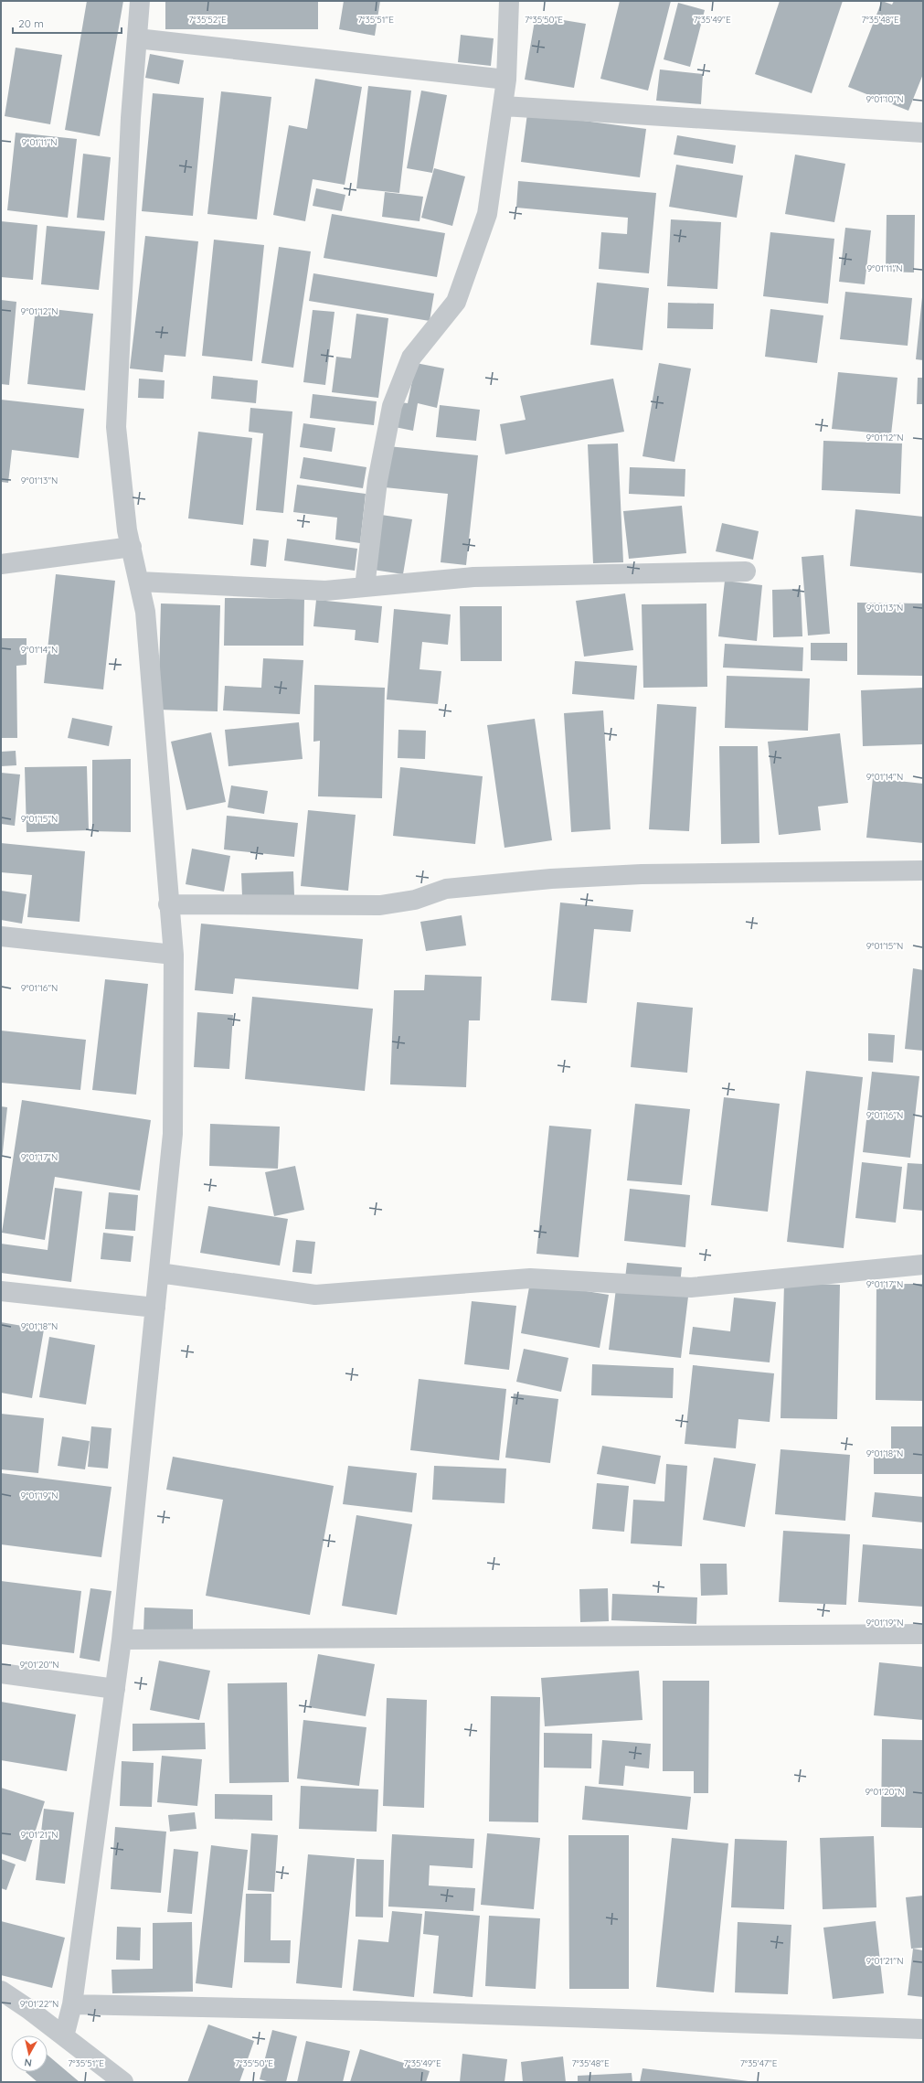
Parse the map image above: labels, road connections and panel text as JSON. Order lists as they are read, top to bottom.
{
  "scale_bar": "20 m",
  "north": "bottom",
  "coordinates": [
    "7°35'52\"E",
    "7°35'51\"E",
    "7°35'50\"E",
    "7°35'49\"E",
    "7°35'48\"E",
    "9°01'10\"N",
    "9°01'11\"N",
    "9°01'12\"N",
    "9°01'13\"N",
    "9°01'14\"N",
    "9°01'15\"N",
    "9°01'16\"N",
    "9°01'17\"N",
    "9°01'18\"N",
    "9°01'19\"N",
    "9°01'20\"N",
    "9°01'21\"N",
    "9°01'22\"N",
    "7°35'47\"E"
  ]
}
